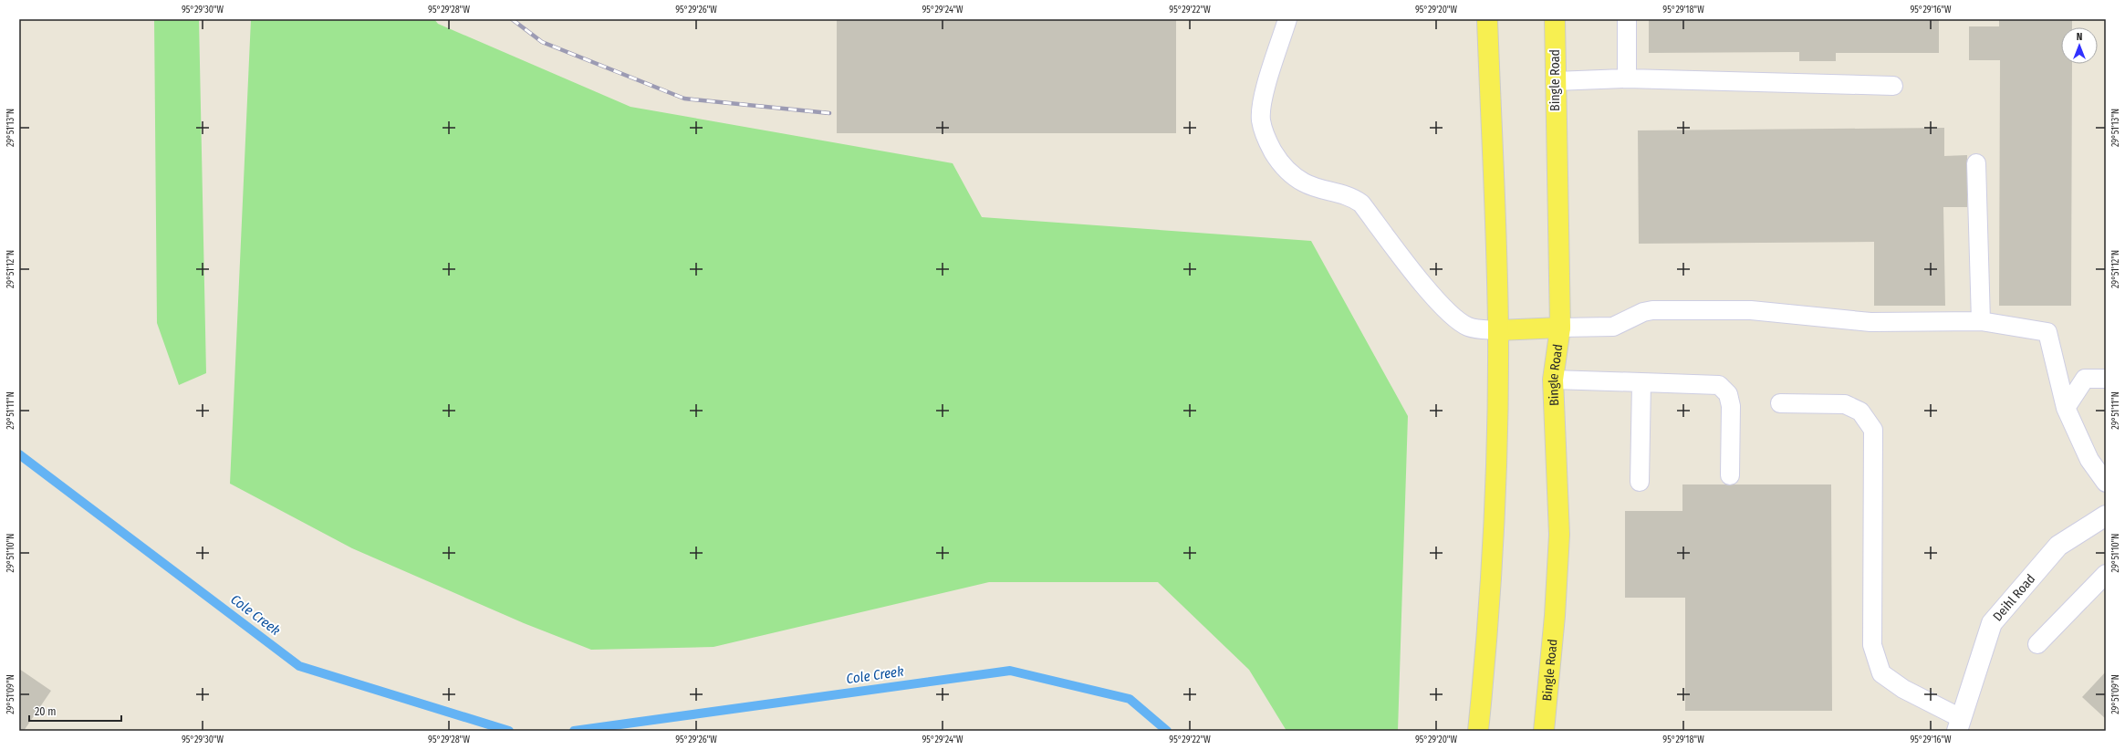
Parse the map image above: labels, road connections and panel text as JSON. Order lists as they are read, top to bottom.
{
  "streets": {
    "main road": ["Bingle Road"],
    "street": ["Deihl Road"]
  },
  "water": ["Cole Creek"],
  "scale_bar": "20 m",
  "north": "top",
  "coordinates": [
    "95°29'30\"W",
    "95°29'28\"W",
    "95°29'26\"W",
    "95°29'24\"W",
    "95°29'22\"W",
    "95°29'20\"W",
    "95°29'18\"W",
    "95°29'16\"W",
    "29°51'13\"N",
    "29°51'12\"N",
    "29°51'11\"N",
    "29°51'10\"N",
    "29°51'09\"N"
  ]
}
